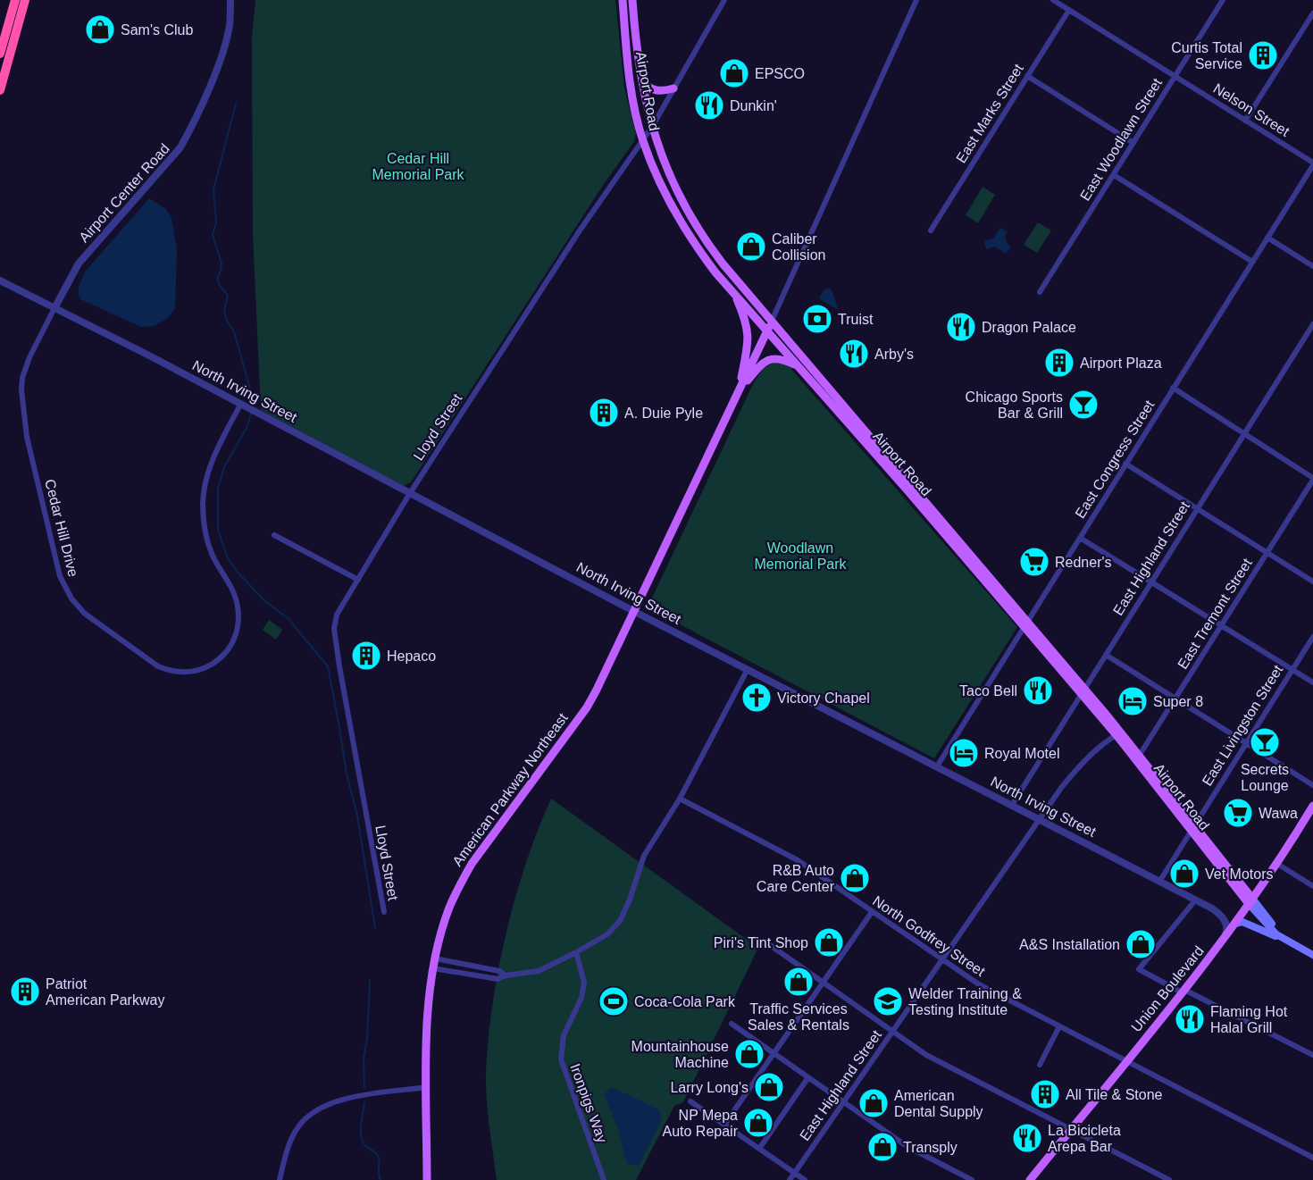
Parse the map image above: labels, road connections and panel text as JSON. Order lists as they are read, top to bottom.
{
  "streets": {
    "main road": ["Airport Road", "American Parkway Northeast", "Union Boulevard"],
    "street": [
      "Nelson Street",
      "East Marks Street",
      "East Woodlawn Street",
      "Airport Center Road",
      "North Irving Street",
      "Lloyd Street",
      "East Congress Street",
      "Cedar Hill Drive",
      "East Highland Street",
      "East Tremont Street",
      "East Livingston Street",
      "North Godfrey Street",
      "Ironpigs Way"
    ]
  },
  "crossings": [
    ["Airport Road", "Lloyd Street"],
    ["Airport Road", "East Congress Street"],
    ["Airport Road", "East Highland Street"],
    ["Airport Road", "East Tremont Street"],
    ["Airport Road", "East Livingston Street"],
    ["Airport Road", "Union Boulevard"],
    ["Nelson Street", "East Marks Street"],
    ["Nelson Street", "East Woodlawn Street"],
    ["Nelson Street", "East Congress Street"],
    ["Airport Center Road", "North Irving Street"],
    ["Airport Center Road", "Cedar Hill Drive"],
    ["North Irving Street", "Lloyd Street"],
    ["North Irving Street", "East Congress Street"],
    ["North Irving Street", "Cedar Hill Drive"],
    ["North Irving Street", "East Highland Street"],
    ["North Irving Street", "East Livingston Street"],
    ["North Irving Street", "American Parkway Northeast"],
    ["North Irving Street", "Union Boulevard"],
    ["East Highland Street", "North Godfrey Street"],
    ["North Godfrey Street", "Union Boulevard"]
  ],
  "parks": ["Cedar Hill Memorial Park", "Woodlawn Memorial Park"],
  "places": {
    "shop": [
      "Sam's Club",
      "EPSCO",
      "Caliber Collision",
      "Vet Motors",
      "R&B Auto Care Center",
      "Piri's Tint Shop",
      "A&S Installation",
      "Traffic Services Sales & Rentals",
      "Mountainhouse Machine",
      "Larry Long's",
      "American Dental Supply",
      "NP Mepa Auto Repair",
      "Transply"
    ],
    "building": [
      "Curtis Total Service",
      "Airport Plaza",
      "A. Duie Pyle",
      "Hepaco",
      "Patriot American Parkway",
      "All Tile & Stone"
    ],
    "restaurant": [
      "Dunkin'",
      "Dragon Palace",
      "Arby's",
      "Taco Bell",
      "Flaming Hot Halal Grill",
      "La Bicicleta Arepa Bar"
    ],
    "bank": ["Truist"],
    "bar": ["Chicago Sports Bar & Grill", "Secrets Lounge"],
    "supermarket": ["Redner's", "Wawa"],
    "church": ["Victory Chapel"],
    "hotel": ["Super 8", "Royal Motel"],
    "sports": ["Coca-Cola Park"],
    "school or university": ["Welder Training & Testing Institute"]
  }
}
